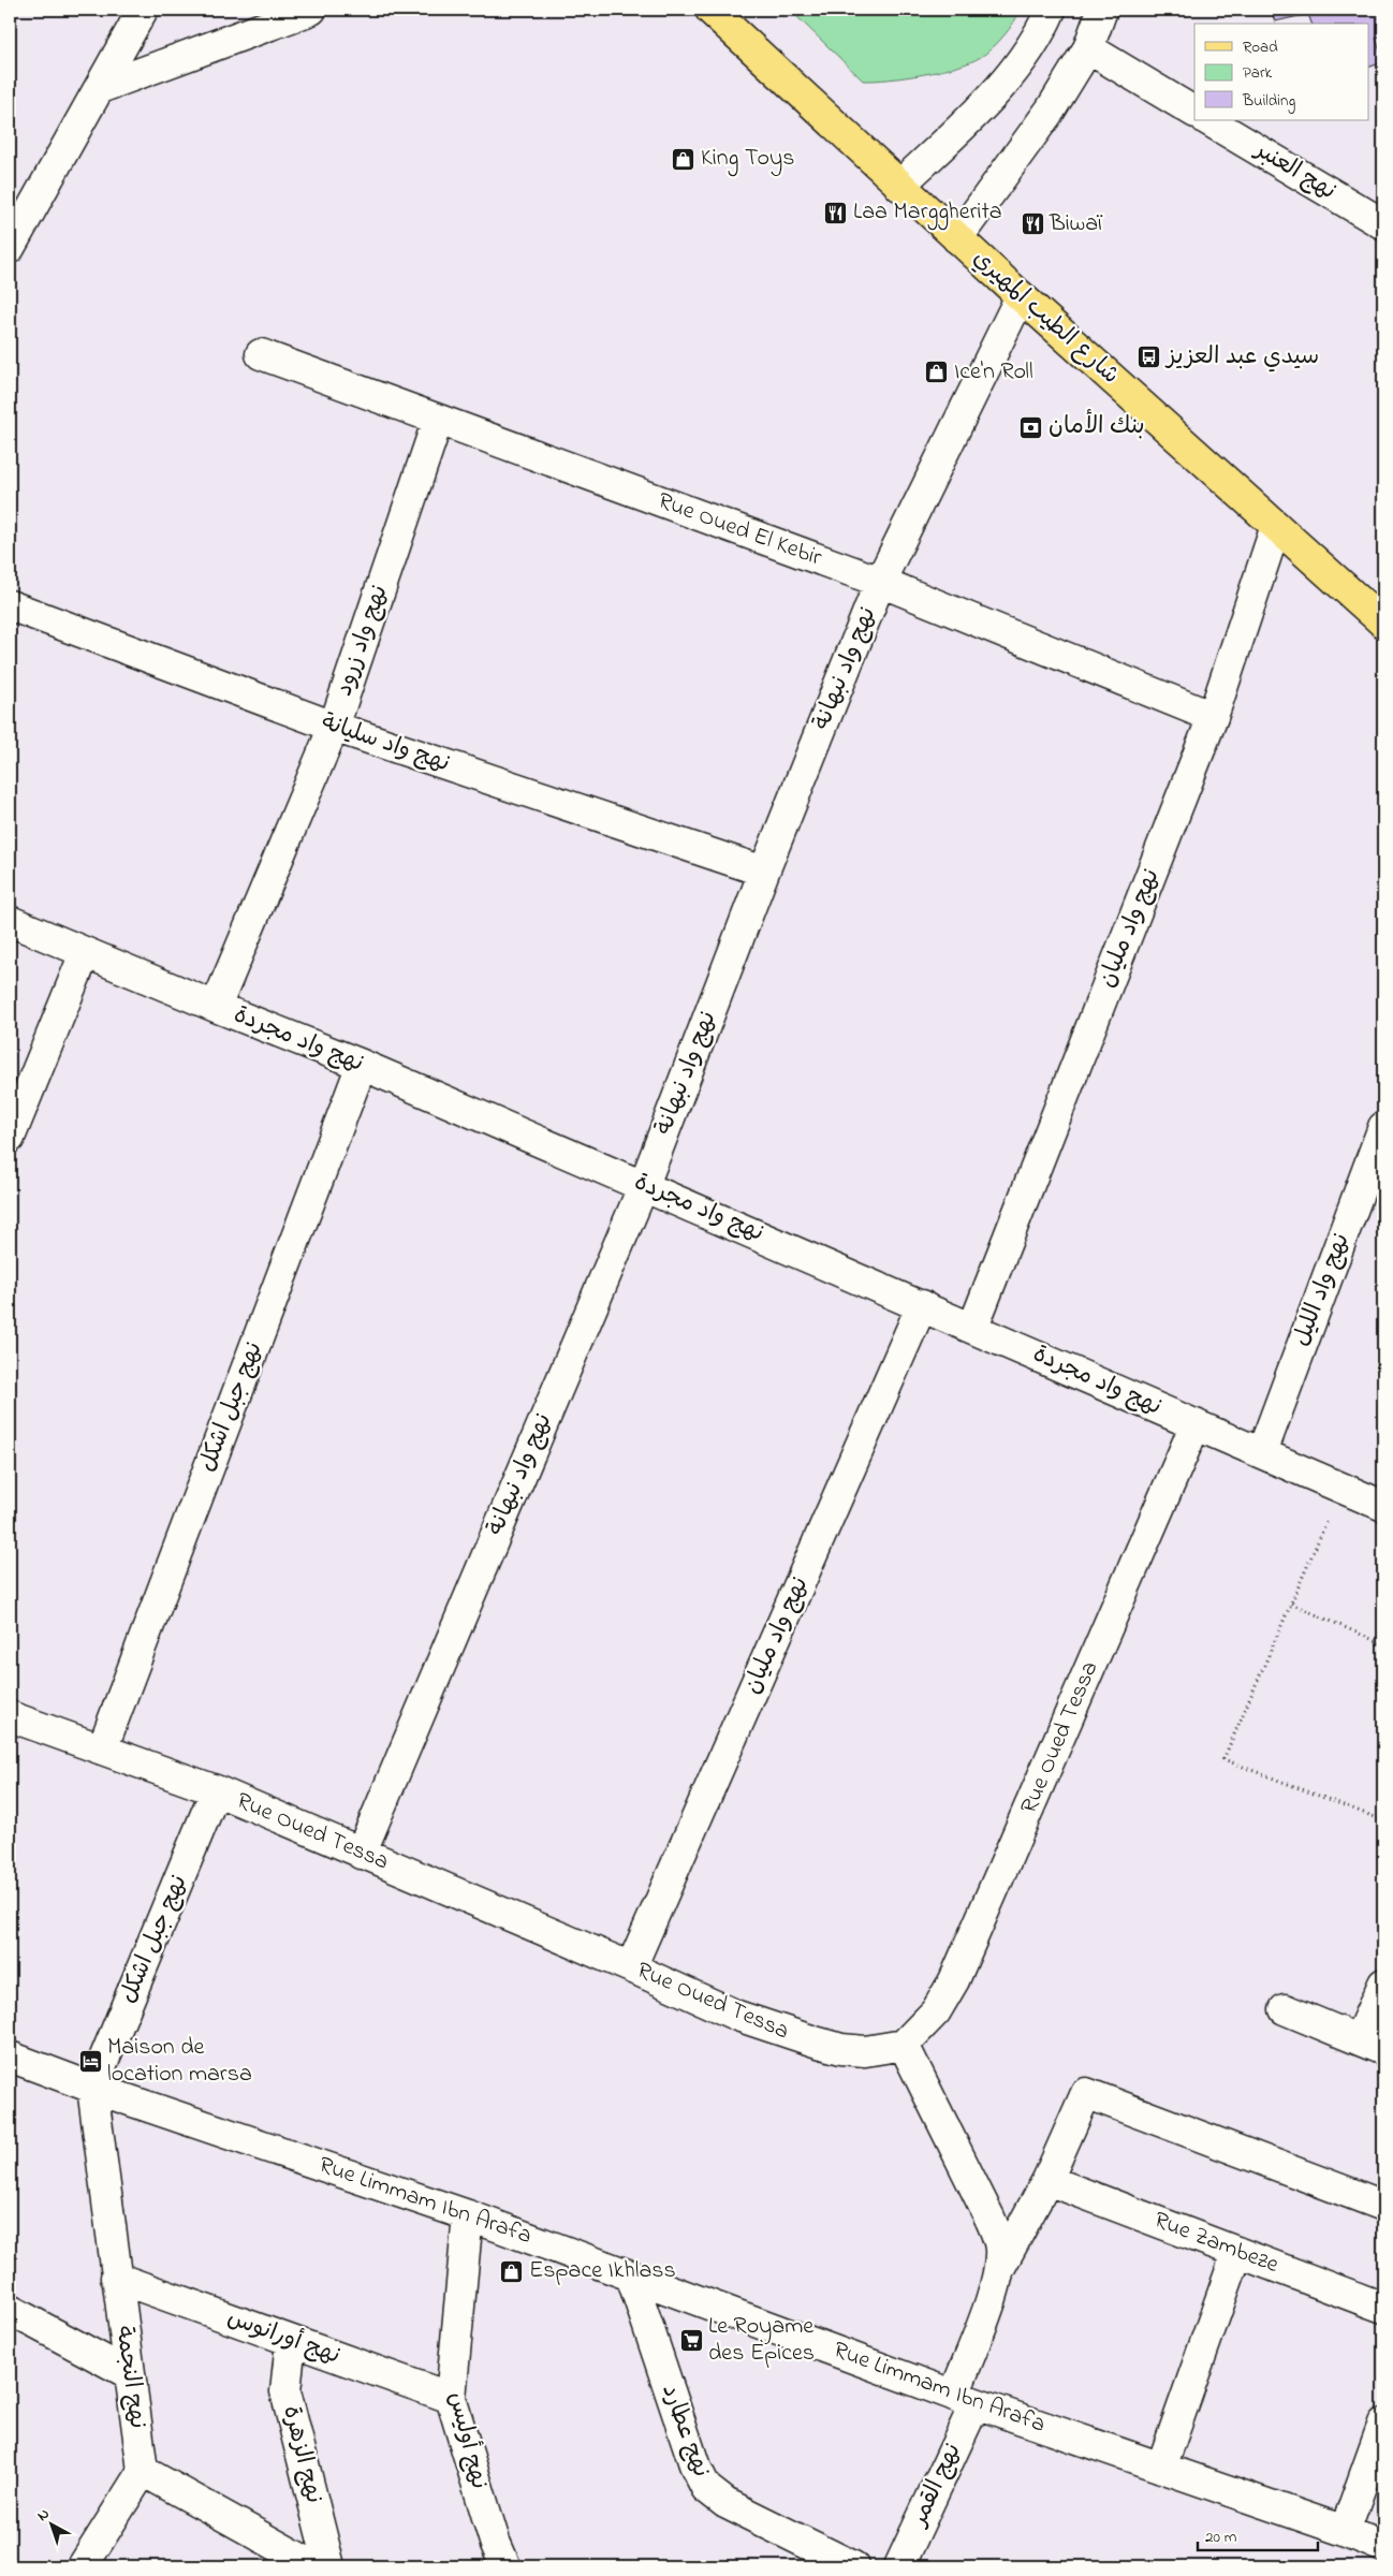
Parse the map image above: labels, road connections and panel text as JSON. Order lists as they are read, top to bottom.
{
  "streets": {
    "main road": ["شارع الطيب المهيري"],
    "street": [
      "نهج العنبر",
      "Rue Oued El Kebir",
      "نهج واد زرود",
      "نهج واد نبهانة",
      "نهج واد سليانة",
      "نهج واد مليان",
      "نهج واد مجردة",
      "نهج واد الليل",
      "نهج جبل اشكل",
      "Rue Oued Tessa",
      "Rue Limmam Ibn Arafa",
      "Rue Zambeze",
      "نهج أورانوس",
      "نهج النجمة",
      "نهج عطارد",
      "نهج أوليس",
      "نهج الزهرة",
      "نهج القمر"
    ]
  },
  "crossings": [
    ["شارع الطيب المهيري", "نهج واد نبهانة"],
    ["شارع الطيب المهيري", "نهج واد مليان"],
    ["Rue Oued El Kebir", "نهج واد زرود"],
    ["Rue Oued El Kebir", "نهج واد نبهانة"],
    ["Rue Oued El Kebir", "نهج واد مليان"],
    ["نهج واد زرود", "نهج واد سليانة"],
    ["نهج واد زرود", "نهج واد مجردة"],
    ["نهج واد نبهانة", "نهج واد سليانة"],
    ["نهج واد نبهانة", "نهج واد مجردة"],
    ["نهج واد نبهانة", "Rue Oued Tessa"],
    ["نهج واد مليان", "نهج واد مجردة"],
    ["نهج واد مليان", "Rue Oued Tessa"],
    ["نهج واد مجردة", "نهج واد الليل"],
    ["نهج واد مجردة", "نهج جبل اشكل"],
    ["نهج واد مجردة", "Rue Oued Tessa"],
    ["نهج جبل اشكل", "Rue Oued Tessa"],
    ["نهج جبل اشكل", "Rue Limmam Ibn Arafa"],
    ["نهج جبل اشكل", "نهج النجمة"],
    ["Rue Limmam Ibn Arafa", "نهج النجمة"],
    ["Rue Limmam Ibn Arafa", "نهج عطارد"],
    ["Rue Limmam Ibn Arafa", "نهج أوليس"],
    ["Rue Limmam Ibn Arafa", "نهج القمر"],
    ["نهج أورانوس", "نهج النجمة"],
    ["نهج أورانوس", "نهج أوليس"],
    ["نهج أورانوس", "نهج الزهرة"]
  ],
  "places": {
    "shop": ["King Toys", "Ice'n Roll", "Espace Ikhlass"],
    "restaurant": ["Laa Marggherita", "Biwaï"],
    "bus stop": ["سيدي عبد العزيز"],
    "bank": ["بنك الأمان"],
    "hotel": ["Maison de location marsa"],
    "supermarket": ["Le Royame des Epices"]
  },
  "legend": ["Road", "Park", "Building"],
  "scale_bar": "20 m",
  "north": "top left"
}
